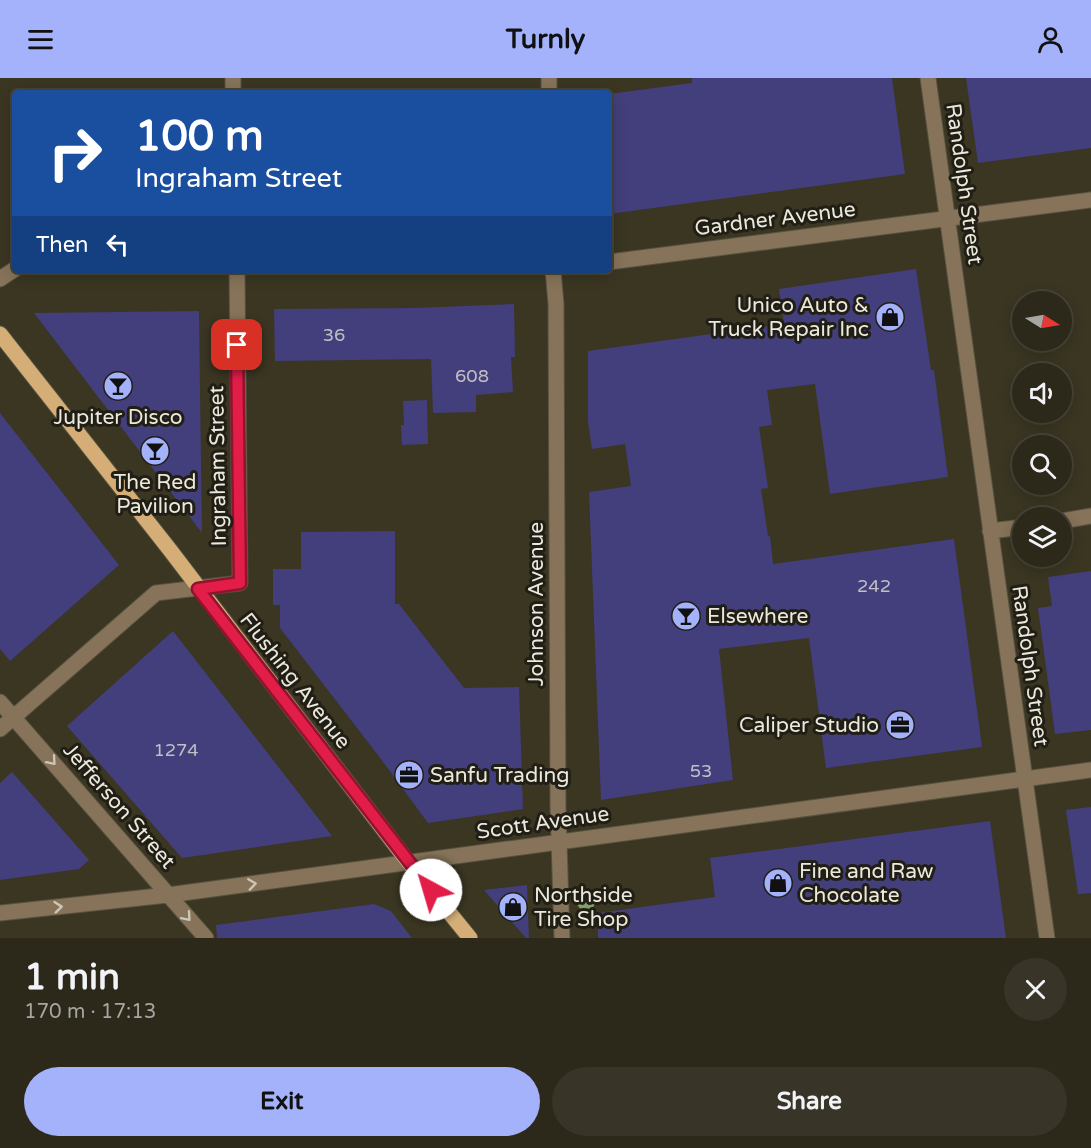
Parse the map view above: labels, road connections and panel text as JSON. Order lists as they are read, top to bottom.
{
  "streets": {
    "main road": ["Flushing Avenue"],
    "street": [
      "Randolph Street",
      "Gardner Avenue",
      "Ingraham Street",
      "Johnson Avenue",
      "Jefferson Street",
      "Scott Avenue"
    ]
  },
  "crossings": [
    ["Randolph Street", "Gardner Avenue"],
    ["Randolph Street", "Scott Avenue"],
    ["Ingraham Street", "Flushing Avenue"],
    ["Johnson Avenue", "Scott Avenue"],
    ["Flushing Avenue", "Scott Avenue"],
    ["Jefferson Street", "Scott Avenue"]
  ],
  "one_way": ["Jefferson Street", "Scott Avenue"],
  "places": {
    "shop": ["Unico Auto & Truck Repair Inc", "Fine and Raw Chocolate", "Northside Tire Shop"],
    "bar": ["Jupiter Disco", "The Red Pavilion", "Elsewhere"],
    "office": ["Caliper Studio", "Sanfu Trading"]
  },
  "house_numbers": [
    "36",
    "608",
    "242",
    "1274",
    "53"
  ],
  "north": "right",
  "page": {
    "header": "Turnly",
    "turn": ["100 m", "Ingraham Street"],
    "then": "Then",
    "heading": ["1 min", "170 m · 17:13"],
    "buttons": ["Exit", "Share"]
  }
}
